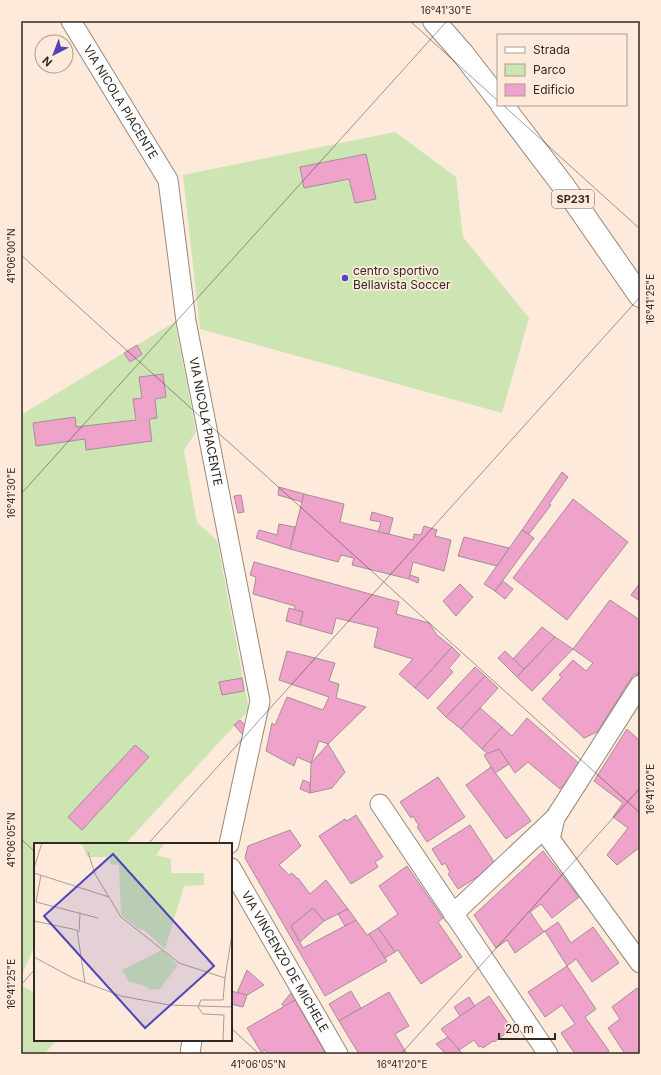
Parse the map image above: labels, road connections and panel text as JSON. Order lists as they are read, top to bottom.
{
  "streets": {
    "main road": ["SP231"],
    "street": ["VIA NICOLA PIACENTE", "VIA VINCENZO DE MICHELE"]
  },
  "places": ["centro sportivo Bellavista Soccer"],
  "legend": ["Strada", "Parco", "Edificio"],
  "scale_bar": "20 m",
  "north": "bottom left",
  "coordinates": [
    "16°41'30\"E",
    "41°06'00\"N",
    "16°41'25\"E",
    "16°41'20\"E",
    "41°06'05\"N"
  ]
}
